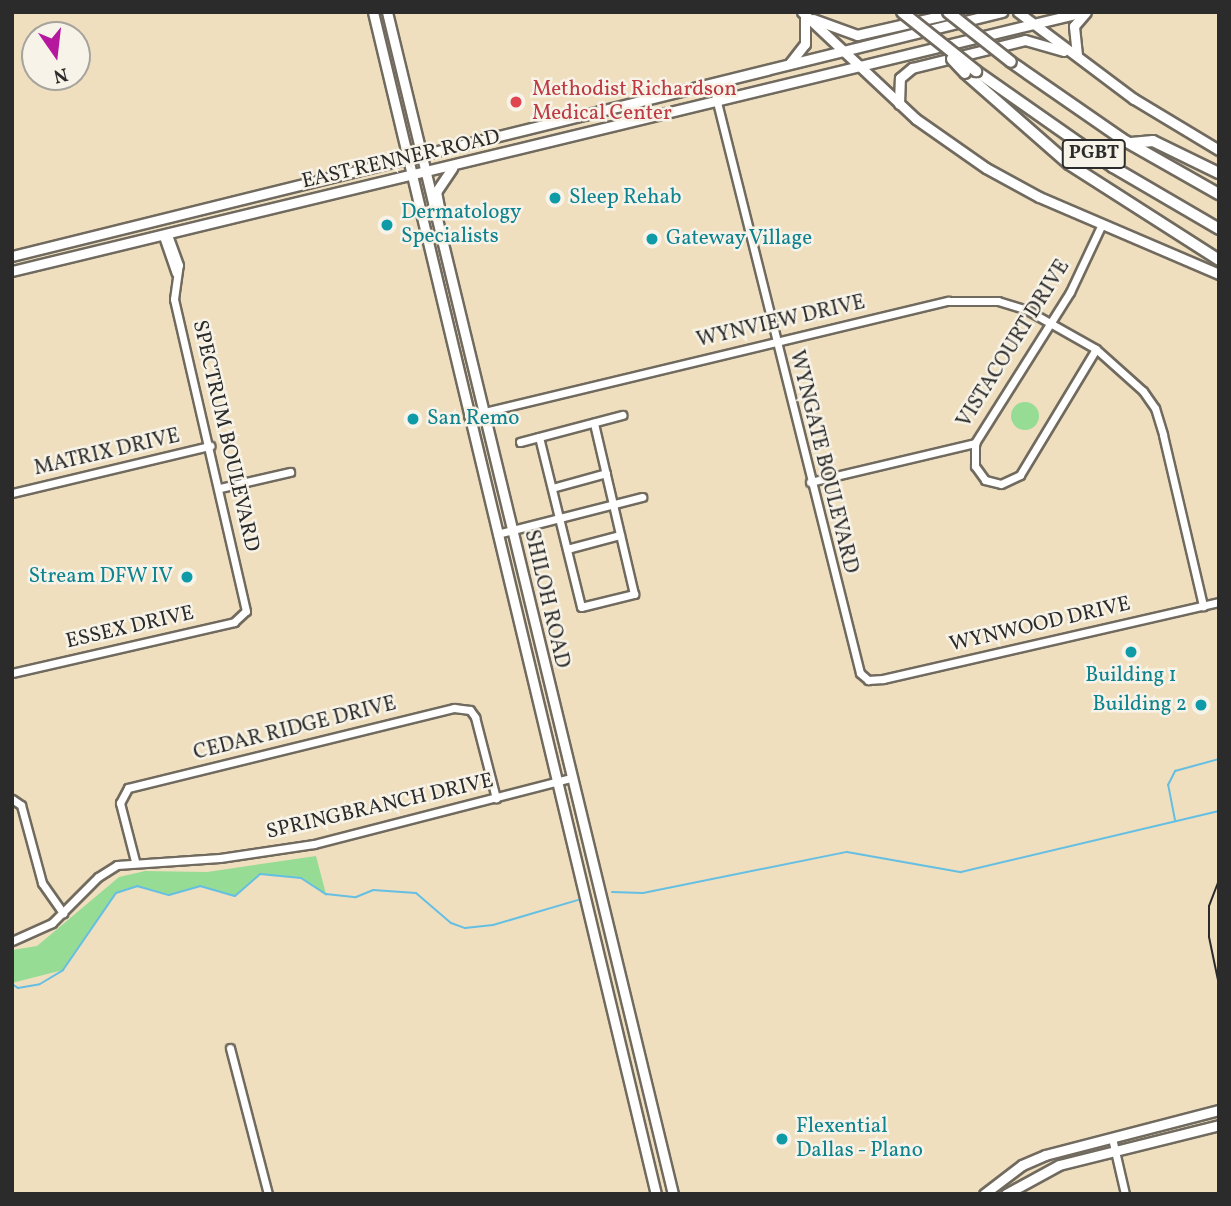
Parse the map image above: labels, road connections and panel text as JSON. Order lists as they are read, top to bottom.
{
  "streets": {
    "highway": ["PGBT"],
    "main road": ["EAST RENNER ROAD", "SHILOH ROAD"],
    "street": [
      "WYNVIEW DRIVE",
      "VISTACOURT DRIVE",
      "SPECTRUM BOULEVARD",
      "MATRIX DRIVE",
      "WYNGATE BOULEVARD",
      "WYNWOOD DRIVE",
      "ESSEX DRIVE",
      "CEDAR RIDGE DRIVE",
      "SPRINGBRANCH DRIVE"
    ]
  },
  "crossings": [
    ["EAST RENNER ROAD", "SPECTRUM BOULEVARD"],
    ["EAST RENNER ROAD", "WYNGATE BOULEVARD"],
    ["EAST RENNER ROAD", "SHILOH ROAD"],
    ["WYNVIEW DRIVE", "VISTACOURT DRIVE"],
    ["WYNVIEW DRIVE", "WYNGATE BOULEVARD"],
    ["WYNVIEW DRIVE", "SHILOH ROAD"],
    ["WYNVIEW DRIVE", "WYNWOOD DRIVE"],
    ["VISTACOURT DRIVE", "WYNGATE BOULEVARD"],
    ["SPECTRUM BOULEVARD", "MATRIX DRIVE"],
    ["SPECTRUM BOULEVARD", "ESSEX DRIVE"],
    ["WYNGATE BOULEVARD", "WYNWOOD DRIVE"],
    ["SHILOH ROAD", "SPRINGBRANCH DRIVE"],
    ["CEDAR RIDGE DRIVE", "SPRINGBRANCH DRIVE"]
  ],
  "places": [
    "Methodist Richardson Medical Center",
    "Sleep Rehab",
    "Dermatology Specialists",
    "Gateway Village",
    "San Remo",
    "Stream DFW IV",
    "Building 1",
    "Building 2",
    "Flexential Dallas - Plano"
  ],
  "north": "bottom"
}
